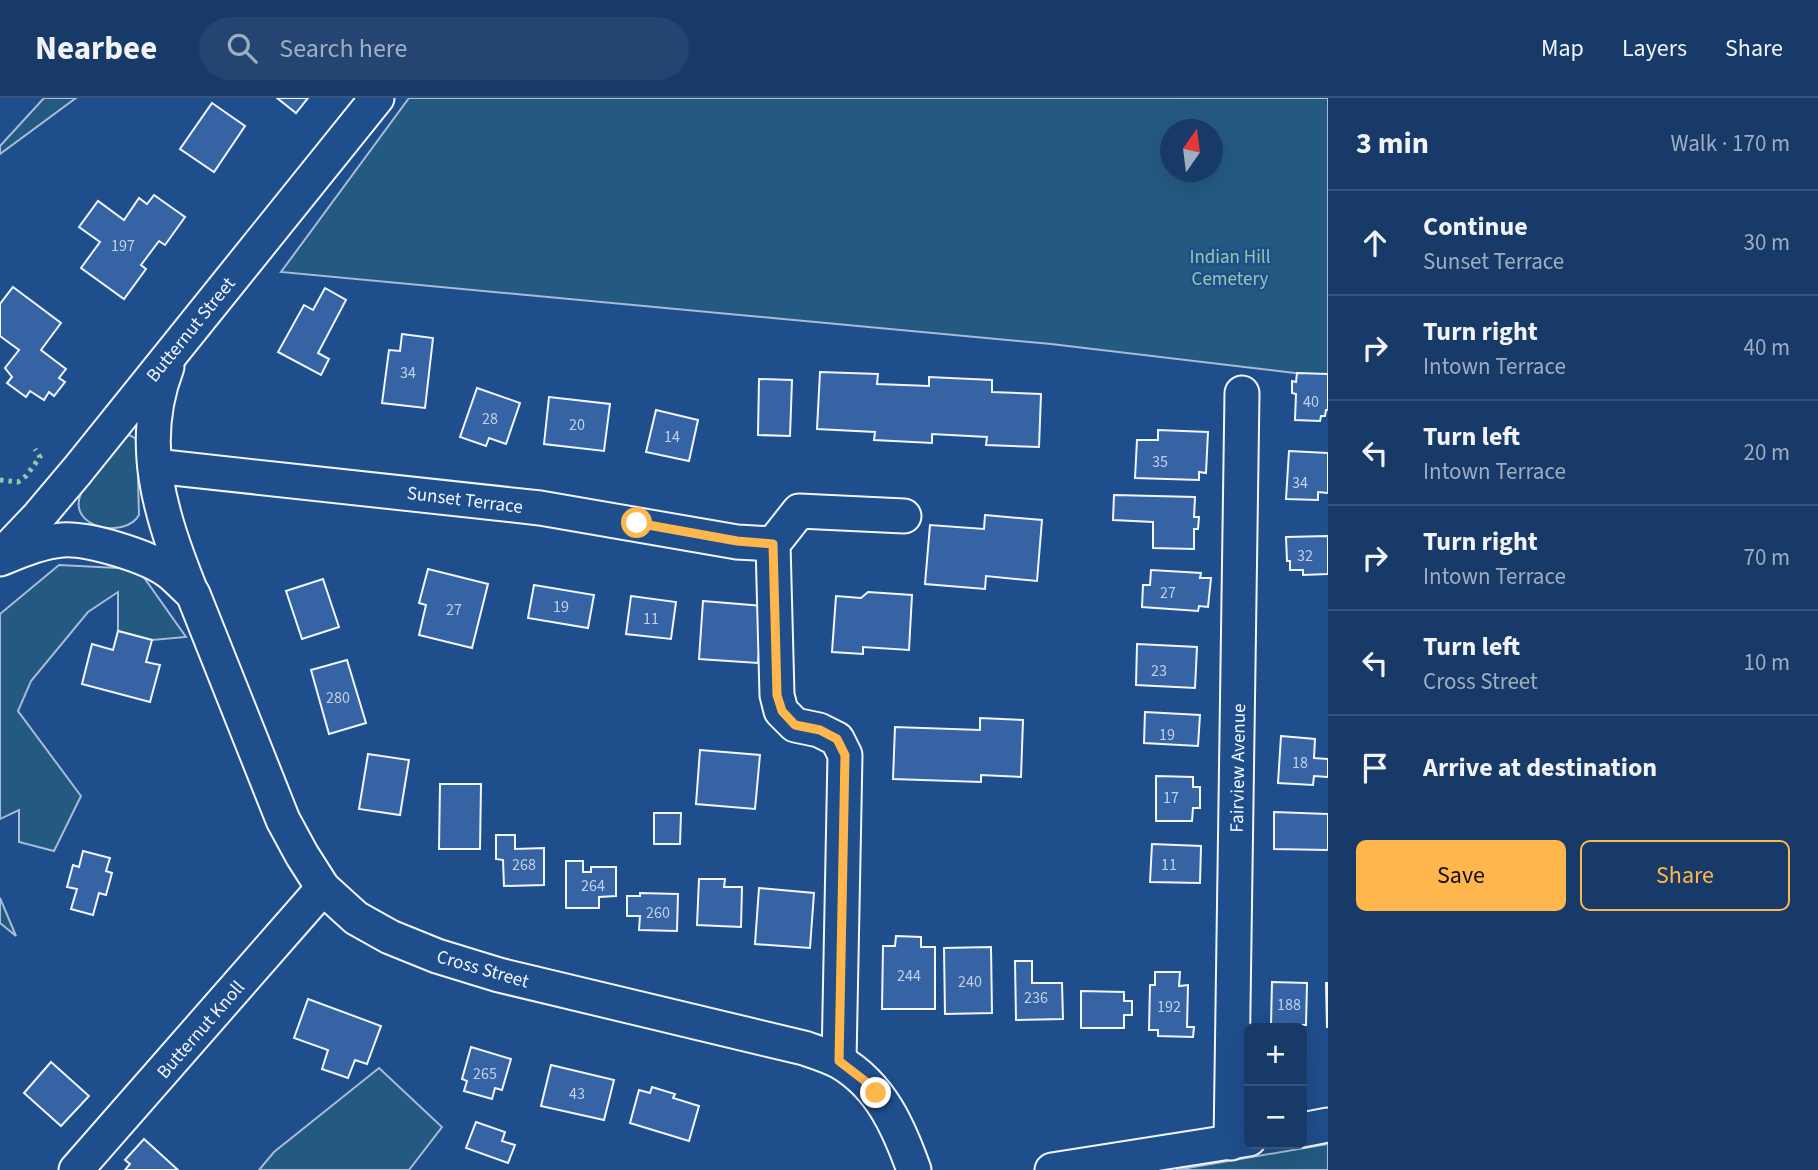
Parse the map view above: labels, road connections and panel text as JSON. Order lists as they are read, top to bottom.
{
  "streets": {
    "street": [
      "Butternut Street",
      "Sunset Terrace",
      "Fairview Avenue",
      "Cross Street",
      "Butternut Knoll"
    ]
  },
  "crossings": [
    ["Butternut Street", "Cross Street"],
    ["Sunset Terrace", "Cross Street"],
    ["Cross Street", "Butternut Knoll"]
  ],
  "parks": ["Indian Hill Cemetery"],
  "house_numbers": [
    "197",
    "34",
    "40",
    "28",
    "20",
    "14",
    "35",
    "34",
    "32",
    "27",
    "19",
    "27",
    "11",
    "23",
    "280",
    "19",
    "18",
    "17",
    "268",
    "11",
    "264",
    "260",
    "244",
    "240",
    "236",
    "188",
    "192",
    "265",
    "43"
  ],
  "north": "top",
  "page": {
    "header": "Nearbee",
    "search": "Search here",
    "nav": ["Map", "Layers", "Share"],
    "heading": ["3 min", "Walk · 170 m"],
    "list": [
      ["Continue", "Sunset Terrace", "30 m"],
      ["Turn right", "Intown Terrace", "40 m"],
      ["Turn left", "Intown Terrace", "20 m"],
      ["Turn right", "Intown Terrace", "70 m"],
      ["Turn left", "Cross Street", "10 m"],
      "Arrive at destination"
    ],
    "buttons": ["Save", "Share"],
    "map_buttons": ["+", "−"]
  }
}
